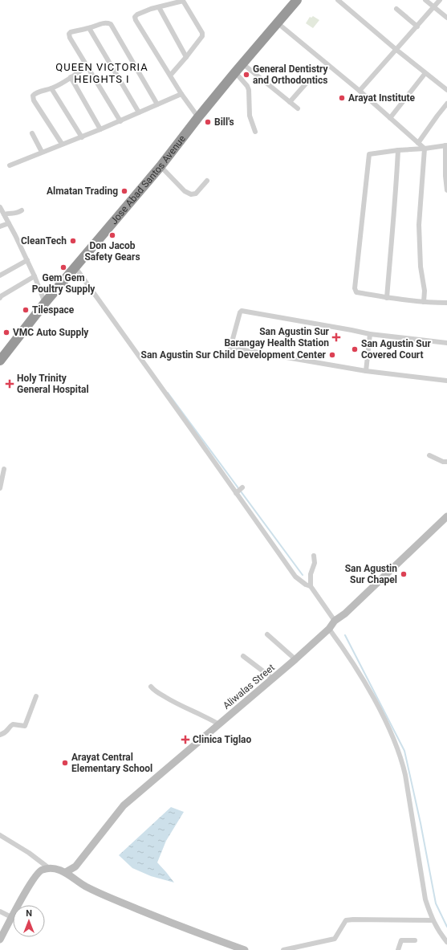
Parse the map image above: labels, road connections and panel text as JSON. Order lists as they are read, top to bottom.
{
  "streets": {
    "highway": ["Jose Abad Santos Avenue"],
    "street": ["Aliwalas Street"]
  },
  "districts": ["QUEEN VICTORIA HEIGHTS I"],
  "places": {
    "other": [
      "General Dentistry and Orthodontics",
      "Arayat Institute",
      "Bill's",
      "Almatan Trading",
      "Don Jacob Safety Gears",
      "CleanTech",
      "Gem Gem Poultry Supply",
      "Tilespace",
      "VMC Auto Supply",
      "San Agustin Sur Covered Court",
      "San Agustin Sur Child Development Center",
      "San Agustin Sur Chapel",
      "Arayat Central Elementary School"
    ],
    "health": ["San Agustin Sur Barangay Health Station", "Holy Trinity General Hospital", "Clinica Tiglao"]
  },
  "north": "top"
}
